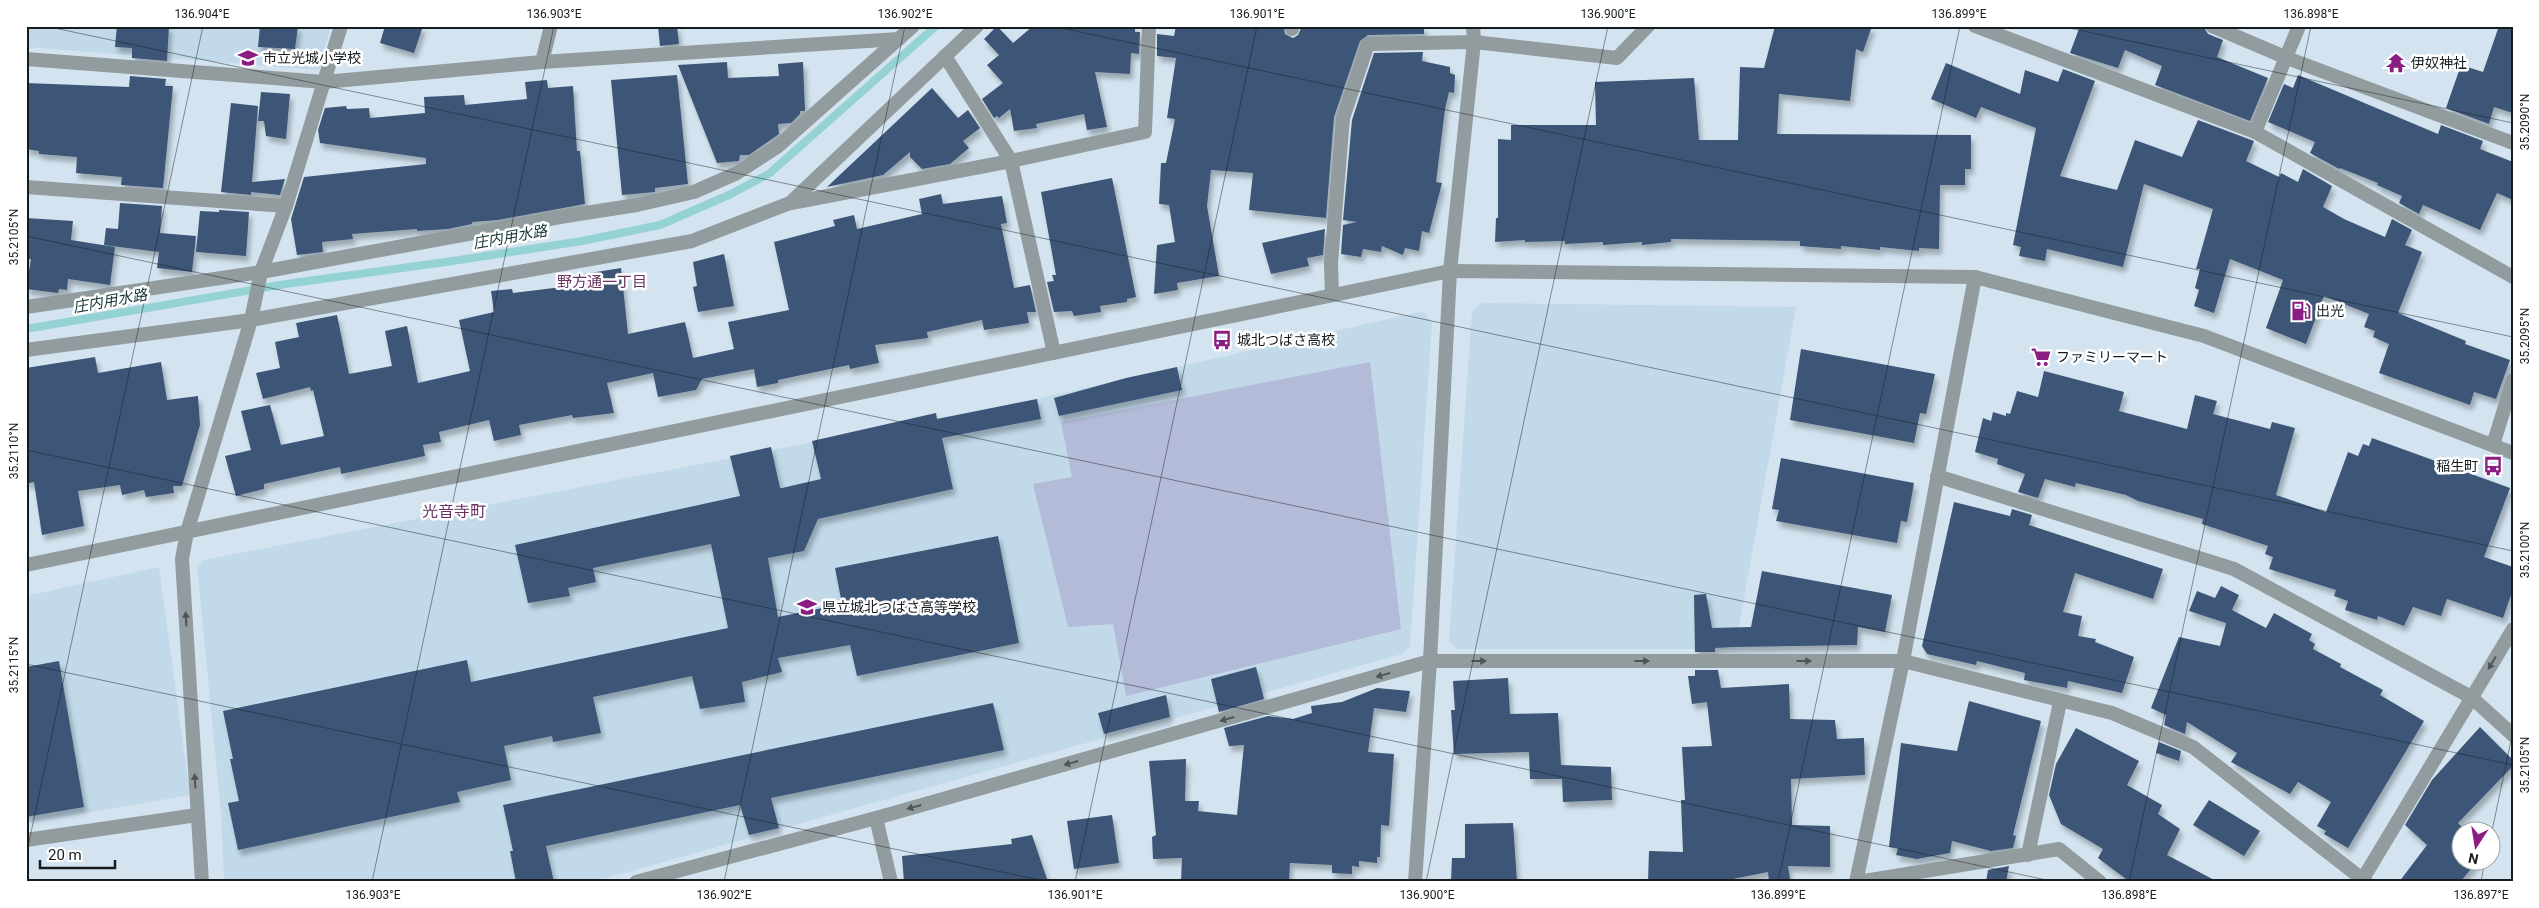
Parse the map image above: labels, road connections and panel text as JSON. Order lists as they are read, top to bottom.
{
  "districts": ["野方通一丁目", "光音寺町"],
  "water": ["庄内用水路"],
  "places": {
    "school or university": ["市立光城小学校", "県立城北つばさ高等学校"],
    "temple": ["伊奴神社"],
    "fuel station": ["出光"],
    "bus stop": ["城北つばさ高校", "稲生町"],
    "supermarket": ["ファミリーマート"]
  },
  "scale_bar": "20 m",
  "north": "bottom",
  "coordinates": [
    "136.904°E",
    "136.903°E",
    "136.902°E",
    "136.901°E",
    "136.900°E",
    "136.899°E",
    "136.898°E",
    "35.2090°N",
    "35.2105°N",
    "35.2095°N",
    "35.2110°N",
    "35.2100°N",
    "35.2115°N",
    "136.897°E"
  ]
}
